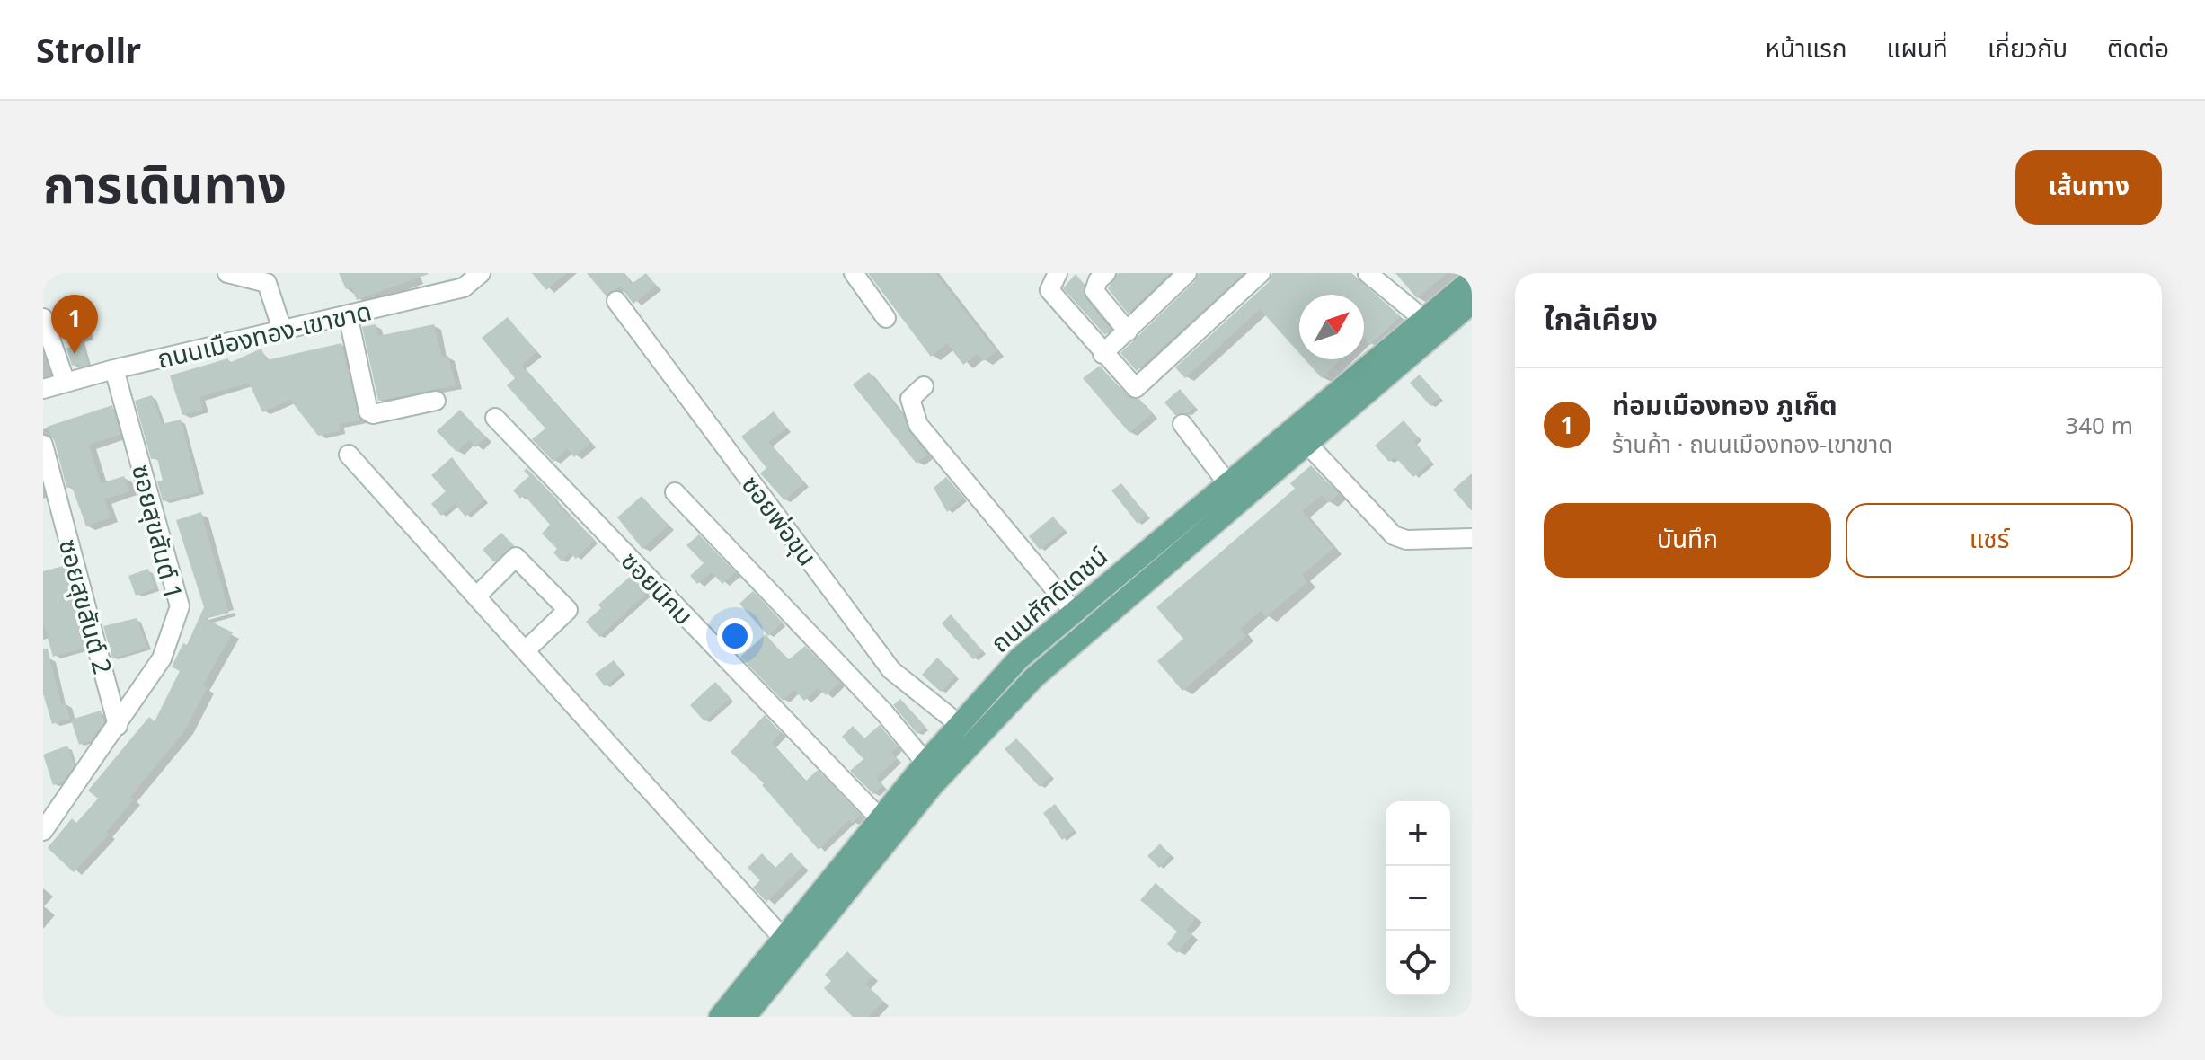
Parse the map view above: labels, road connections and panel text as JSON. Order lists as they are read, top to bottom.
{
  "streets": {
    "main road": ["ถนนศักดิเดชน์"],
    "street": [
      "ถนนเมืองทอง-เขาขาด",
      "ซอยพ่อขุน",
      "ซอยสุขสันต์ 1",
      "ซอยนิคม",
      "ซอยสุขสันต์ 2"
    ]
  },
  "crossings": [
    ["ถนนเมืองทอง-เขาขาด", "ซอยสุขสันต์ 1"],
    ["ซอยพ่อขุน", "ถนนศักดิเดชน์"],
    ["ซอยสุขสันต์ 1", "ซอยสุขสันต์ 2"],
    ["ซอยนิคม", "ถนนศักดิเดชน์"]
  ],
  "north": "top right",
  "page": {
    "header": "Strollr",
    "nav": [
      "หน้าแรก",
      "แผนที่",
      "เกี่ยวกับ",
      "ติดต่อ"
    ],
    "title": "การเดินทาง",
    "buttons": [
      "เส้นทาง",
      ["บันทึก", "แชร์"]
    ],
    "heading": "ใกล้เคียง",
    "pins": "1",
    "list": [
      {
        "mark": "1",
        "name": "ท่อมเมืองทอง ภูเก็ต",
        "note": "ร้านค้า · ถนนเมืองทอง-เขาขาด",
        "value": "340 m"
      }
    ],
    "map_buttons": ["+", "−"]
  }
}
